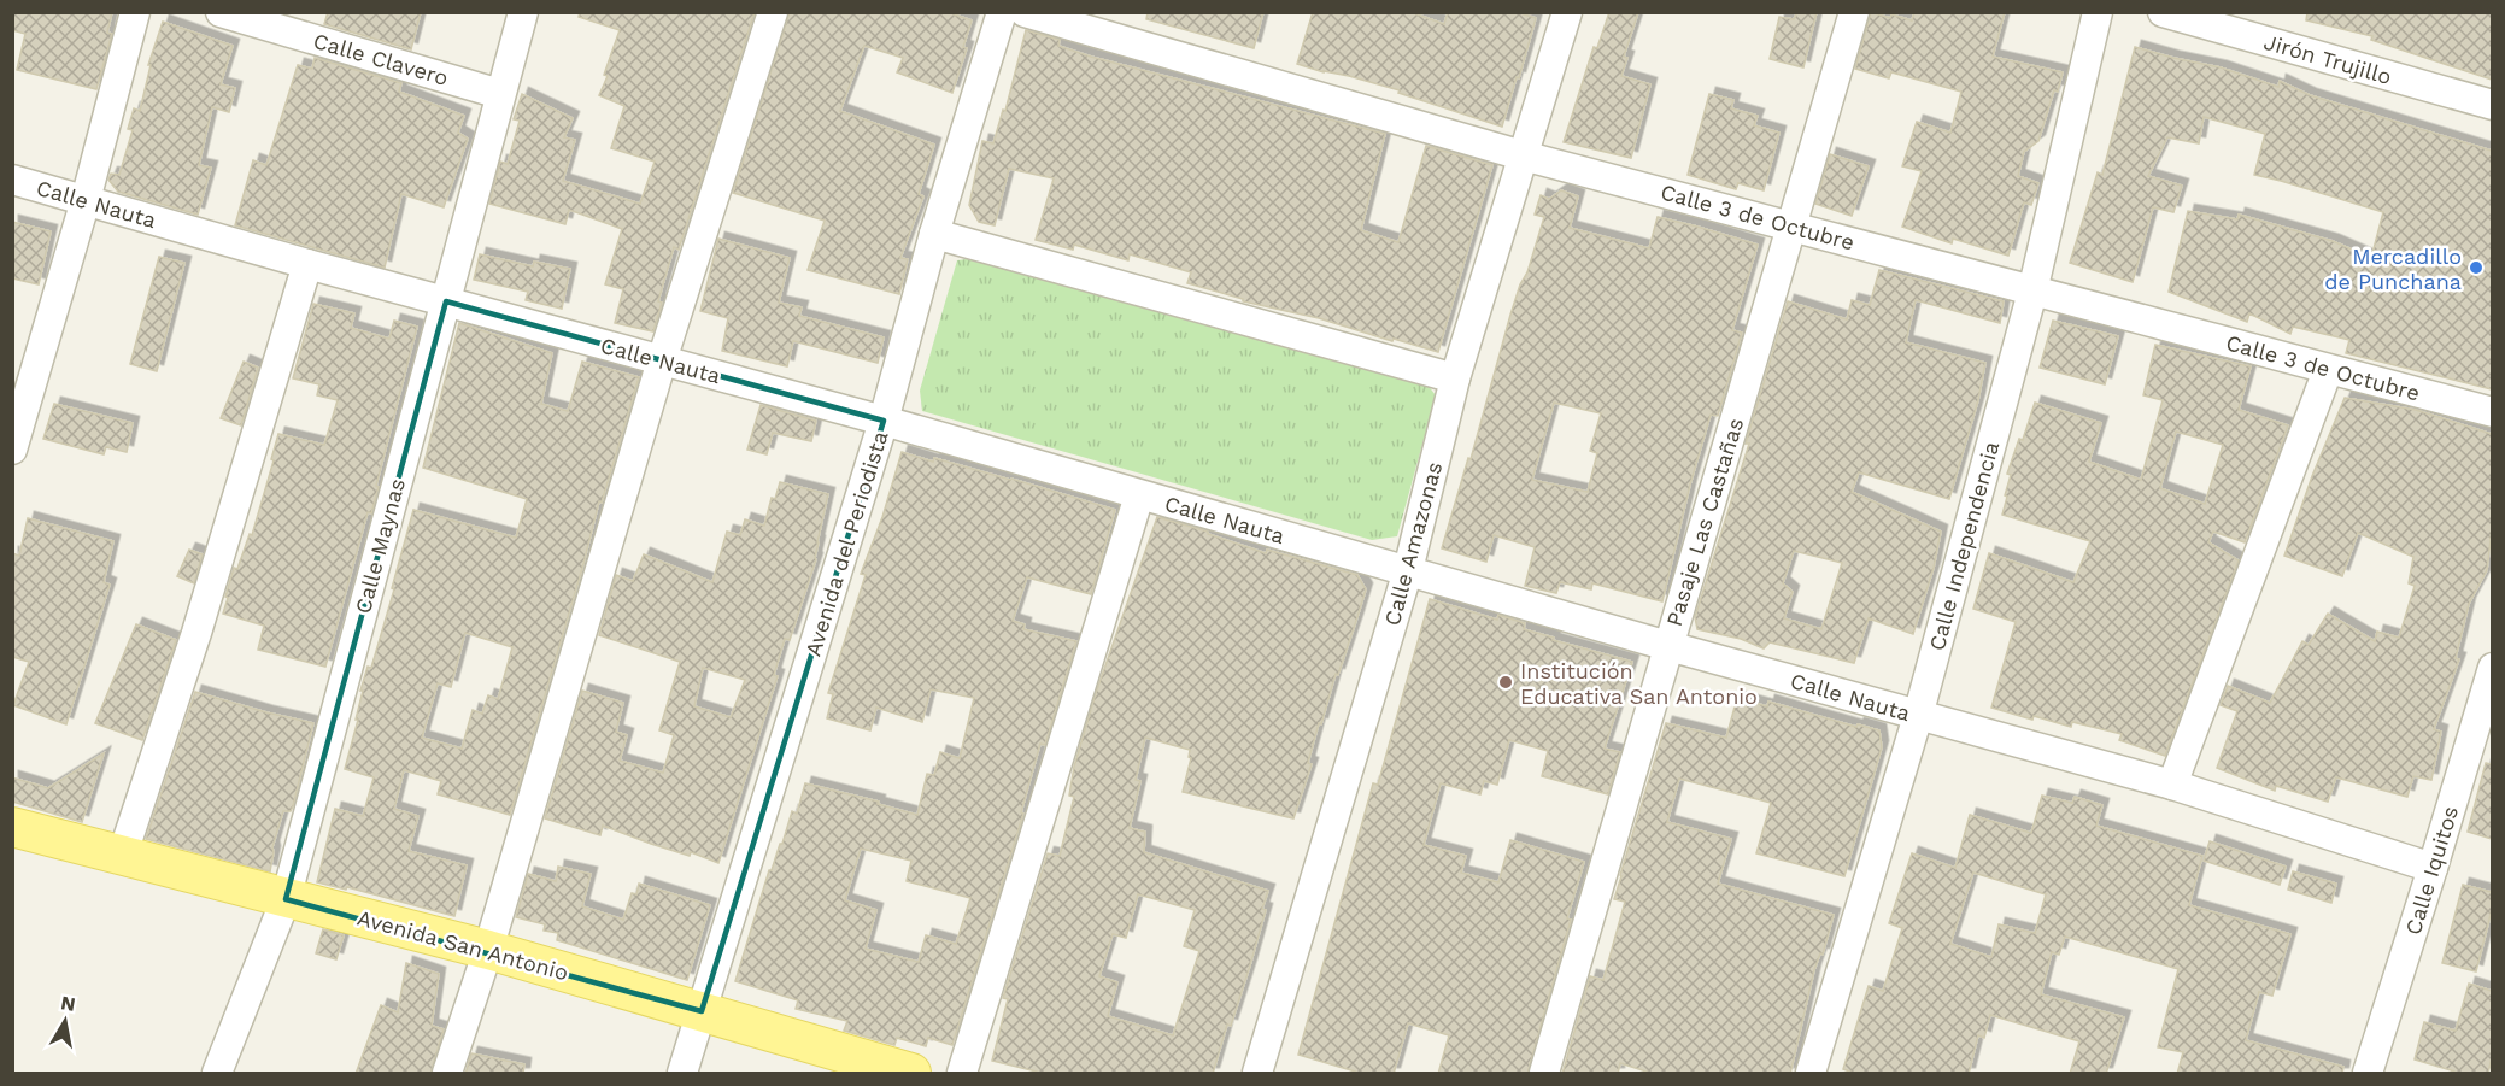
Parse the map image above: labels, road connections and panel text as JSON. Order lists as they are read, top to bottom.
{
  "streets": {
    "main road": ["Avenida San Antonio"],
    "street": [
      "Calle Clavero",
      "Jirón Trujillo",
      "Calle Nauta",
      "Calle 3 de Octubre",
      "Pasaje Las Castañas",
      "Avenida del Periodista",
      "Calle Amazonas",
      "Calle Maynas",
      "Calle Independencia",
      "Calle Iquitos"
    ]
  },
  "crossings": [
    ["Calle Clavero", "Calle Maynas"],
    ["Calle Nauta", "Pasaje Las Castañas"],
    ["Calle Nauta", "Avenida del Periodista"],
    ["Calle Nauta", "Calle Amazonas"],
    ["Calle Nauta", "Calle Maynas"],
    ["Calle Nauta", "Calle Independencia"],
    ["Calle Nauta", "Calle Iquitos"],
    ["Calle 3 de Octubre", "Pasaje Las Castañas"],
    ["Calle 3 de Octubre", "Calle Amazonas"],
    ["Calle 3 de Octubre", "Calle Independencia"],
    ["Avenida del Periodista", "Avenida San Antonio"],
    ["Calle Maynas", "Avenida San Antonio"]
  ],
  "places": ["Mercadillo de Punchana", "Institución Educativa San Antonio"],
  "north": "top"
}
